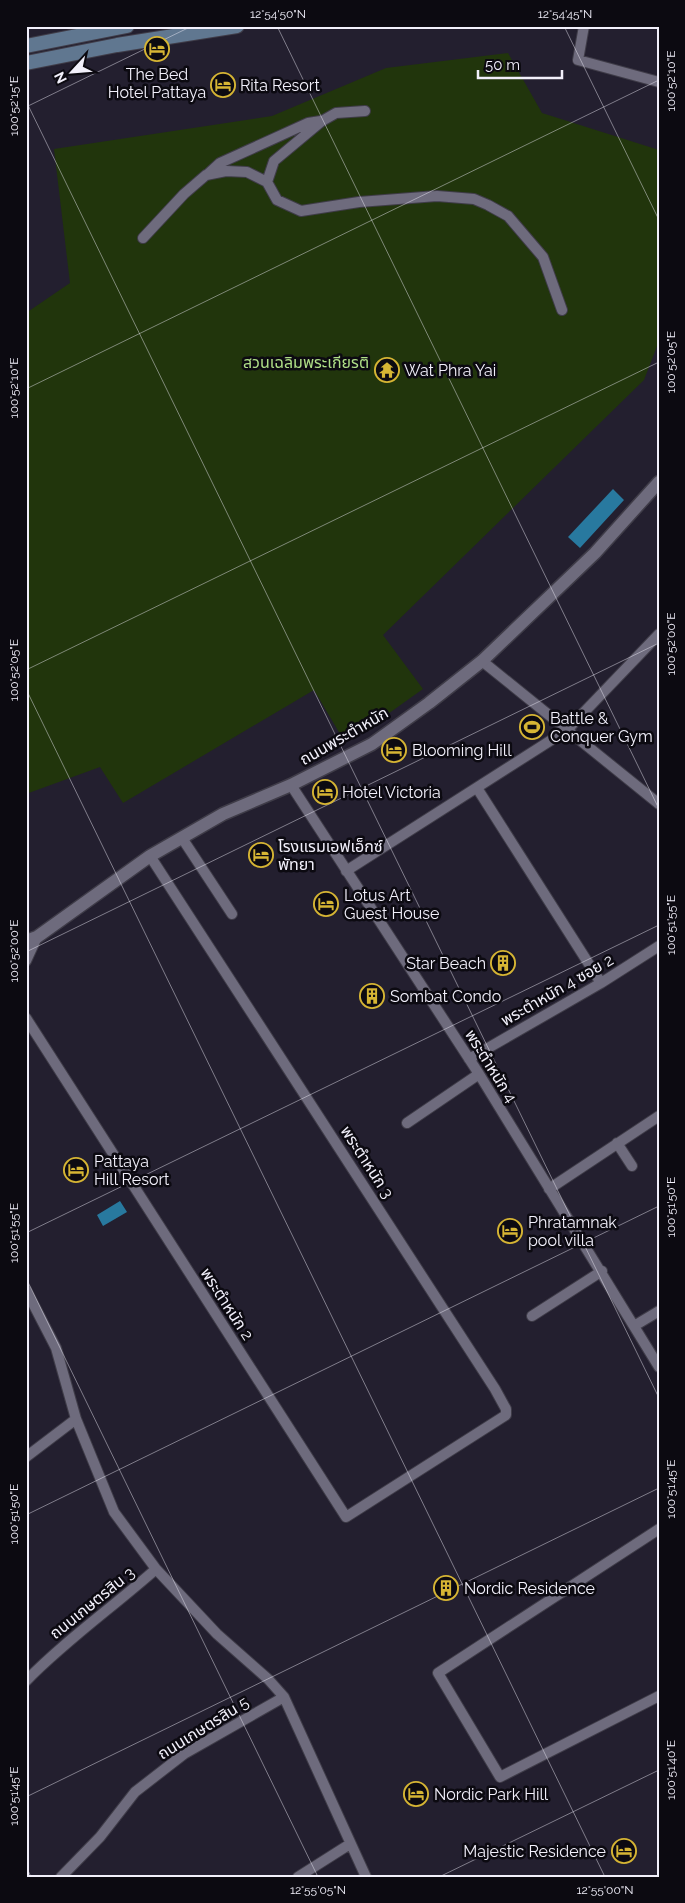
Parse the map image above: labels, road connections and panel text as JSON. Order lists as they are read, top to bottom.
{
  "streets": {
    "street": [
      "ถนนพระตำหนัก",
      "พระตำหนัก 4 ซอย 2",
      "พระตำหนัก 4",
      "พระตำหนัก 3",
      "พระตำหนัก 2",
      "ถนนเกษตรสิน 3",
      "ถนนเกษตรสิน 5"
    ]
  },
  "crossings": [
    ["ถนนพระตำหนัก", "พระตำหนัก 4"],
    ["ถนนพระตำหนัก", "พระตำหนัก 3"],
    ["พระตำหนัก 4 ซอย 2", "พระตำหนัก 4"],
    ["พระตำหนัก 3", "พระตำหนัก 2"]
  ],
  "parks": ["สวนเฉลิมพระเกียรติ"],
  "places": {
    "hotel": [
      "The Bed Hotel Pattaya",
      "Rita Resort",
      "Blooming Hill",
      "Hotel Victoria",
      "โรงแรมเอฟเอ็กซ์ พัทยา",
      "Lotus Art Guest House",
      "Pattaya Hill Resort",
      "Phratamnak pool villa",
      "Nordic Park Hill",
      "Majestic Residence"
    ],
    "temple": ["Wat Phra Yai"],
    "sports": ["Battle & Conquer Gym"],
    "building": ["Star Beach", "Sombat Condo", "Nordic Residence"]
  },
  "scale_bar": "50 m",
  "north": "bottom left",
  "coordinates": [
    "12°54'50\"N",
    "12°54'45\"N",
    "100°52'10\"E",
    "100°52'15\"E",
    "100°52'05\"E",
    "100°52'00\"E",
    "100°51'55\"E",
    "100°51'50\"E",
    "100°51'45\"E",
    "100°51'40\"E",
    "12°55'05\"N",
    "12°55'00\"N"
  ]
}
